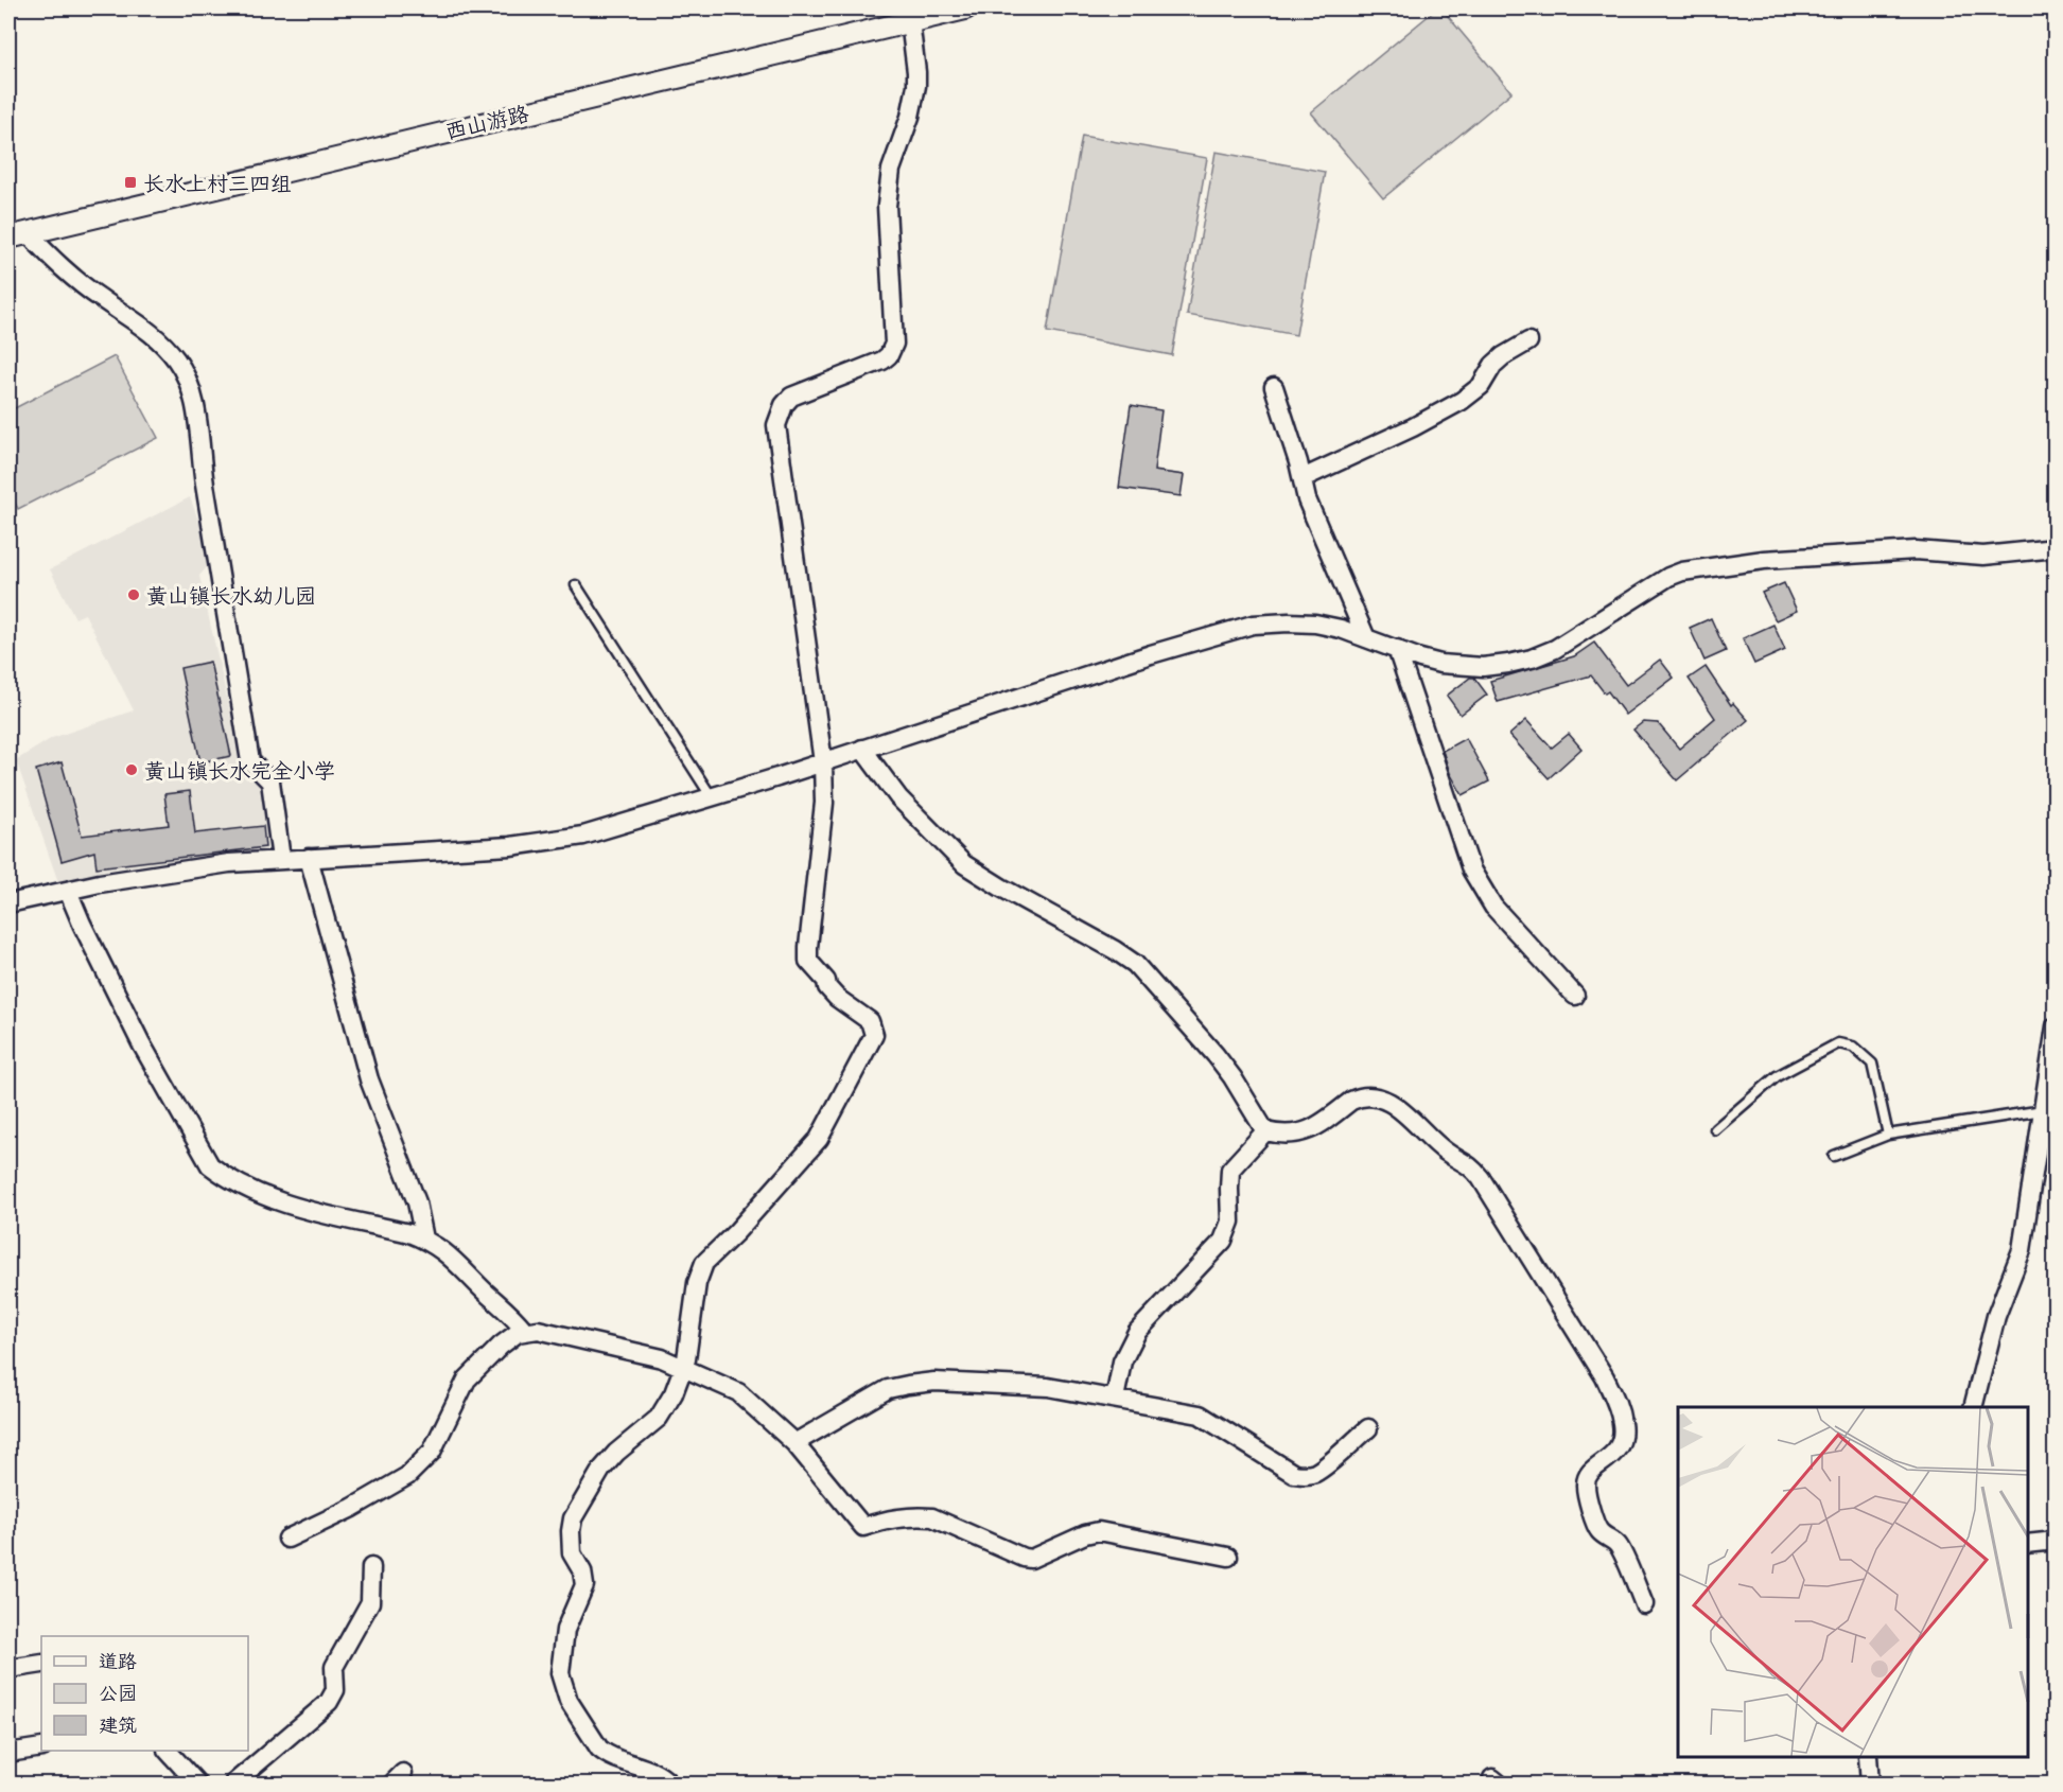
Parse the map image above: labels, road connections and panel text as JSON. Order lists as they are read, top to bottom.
{
  "streets": {
    "street": ["西山游路"]
  },
  "places": {
    "transit": ["长水上村三四组"],
    "other": ["黄山镇长水幼儿园", "黄山镇长水完全小学"]
  },
  "legend": ["道路", "公园", "建筑"]
}
